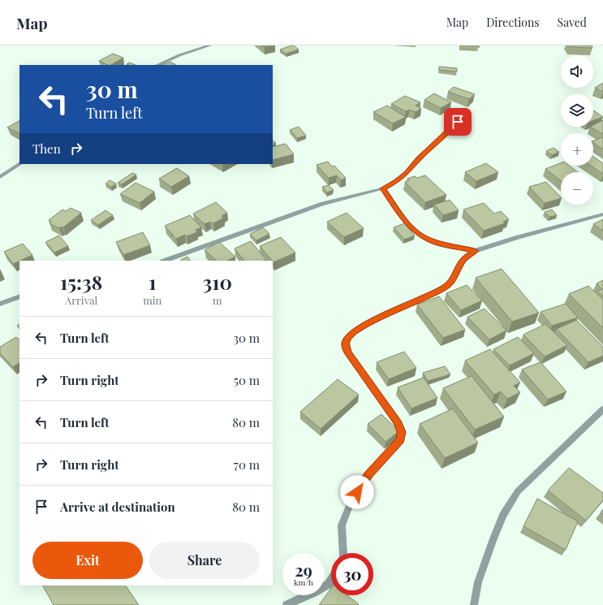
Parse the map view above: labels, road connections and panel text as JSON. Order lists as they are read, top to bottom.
{
  "page": {
    "header": "Map",
    "nav": ["Map", "Directions", "Saved"],
    "map_buttons": ["+", "−"],
    "turn": ["30 m", "Turn left"],
    "then": "Then",
    "eta": [
      "15:38",
      "Arrival",
      "1",
      "min",
      "310",
      "m"
    ],
    "list": [
      {
        "name": "Turn left",
        "value": "30 m"
      },
      {
        "name": "Turn right",
        "value": "50 m"
      },
      {
        "name": "Turn left",
        "value": "80 m"
      },
      {
        "name": "Turn right",
        "value": "70 m"
      },
      {
        "name": "Arrive at destination",
        "value": "80 m"
      }
    ],
    "buttons": ["Exit", "Share"],
    "speed": "29 km/h",
    "limit": "30"
  }
}
